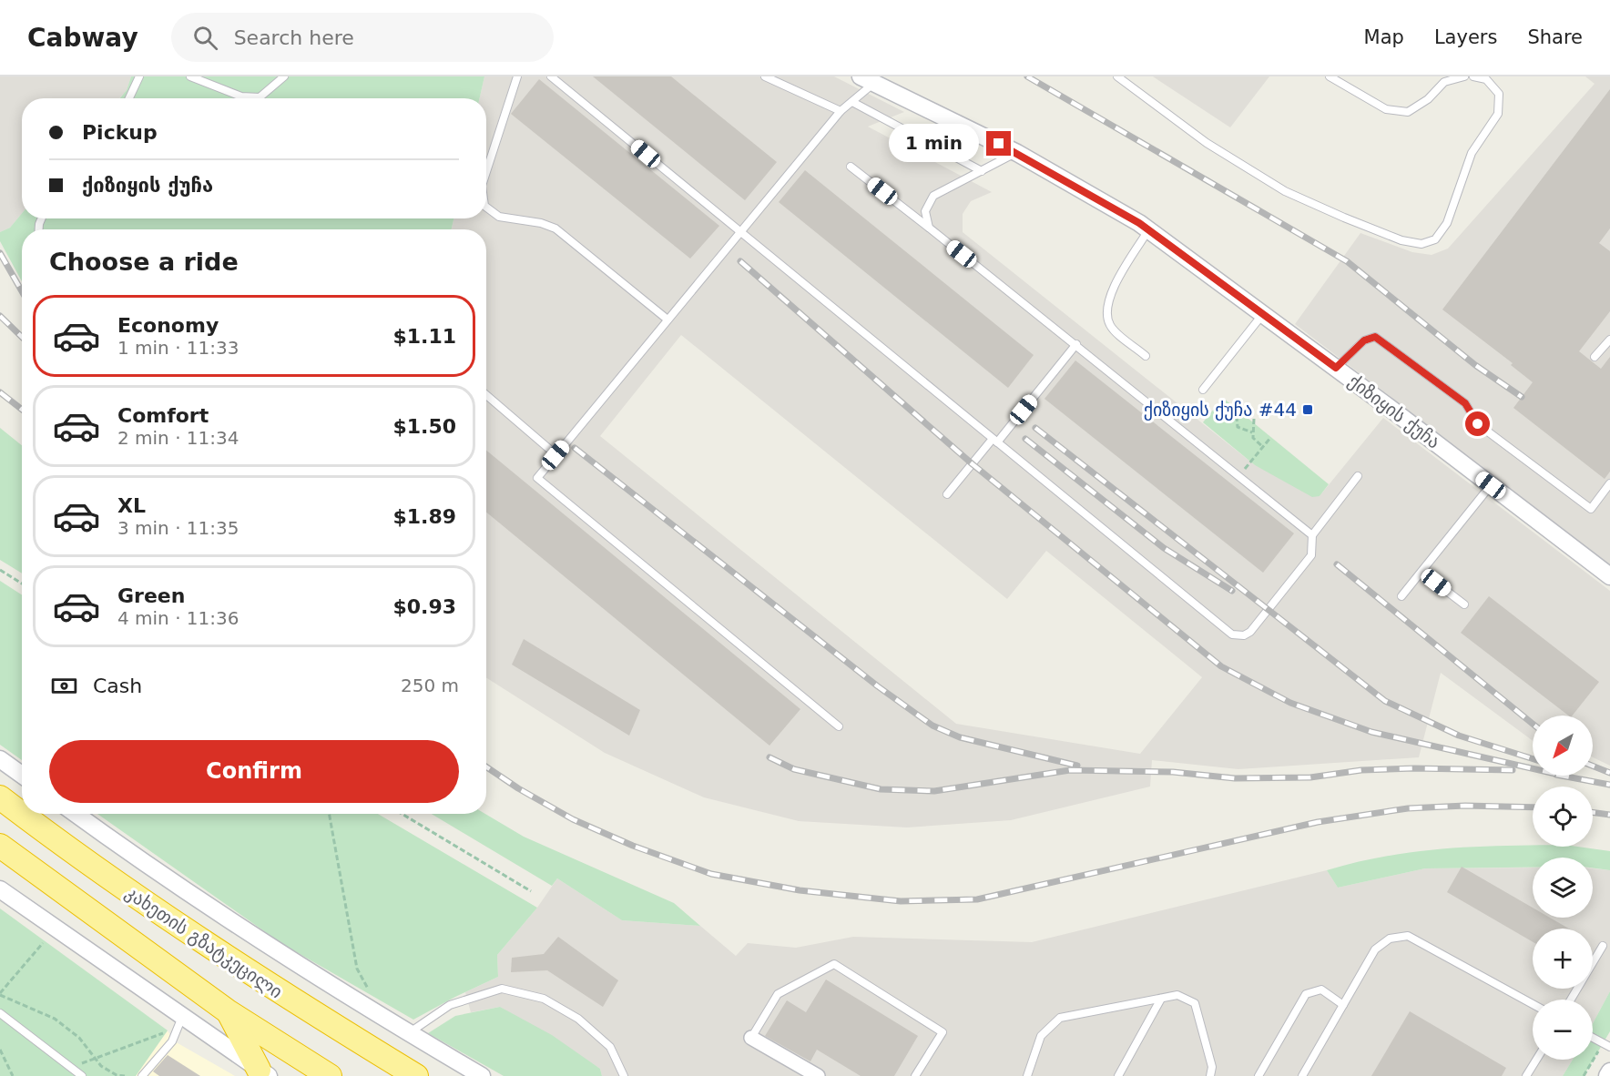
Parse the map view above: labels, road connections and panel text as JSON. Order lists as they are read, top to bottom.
{
  "streets": {
    "highway": ["კახეთის გზატკეცილი"],
    "street": ["ქიზიყის ქუჩა"]
  },
  "places": {
    "transit": ["ქიზიყის ქუჩა #44"]
  },
  "north": "bottom left",
  "page": {
    "header": "Cabway",
    "search": "Search here",
    "nav": ["Map", "Layers", "Share"],
    "banner": ["Pickup", "ქიზიყის ქუჩა"],
    "bubble": "1 min",
    "heading": "Choose a ride",
    "list": [
      {
        "name": "Economy",
        "note": "1 min · 11:33",
        "value": "$1.11"
      },
      {
        "name": "Comfort",
        "note": "2 min · 11:34",
        "value": "$1.50"
      },
      {
        "name": "XL",
        "note": "3 min · 11:35",
        "value": "$1.89"
      },
      {
        "name": "Green",
        "note": "4 min · 11:36",
        "value": "$0.93"
      }
    ],
    "pay": ["Cash", "250 m"],
    "map_buttons": ["+", "−"],
    "buttons": "Confirm"
  }
}
